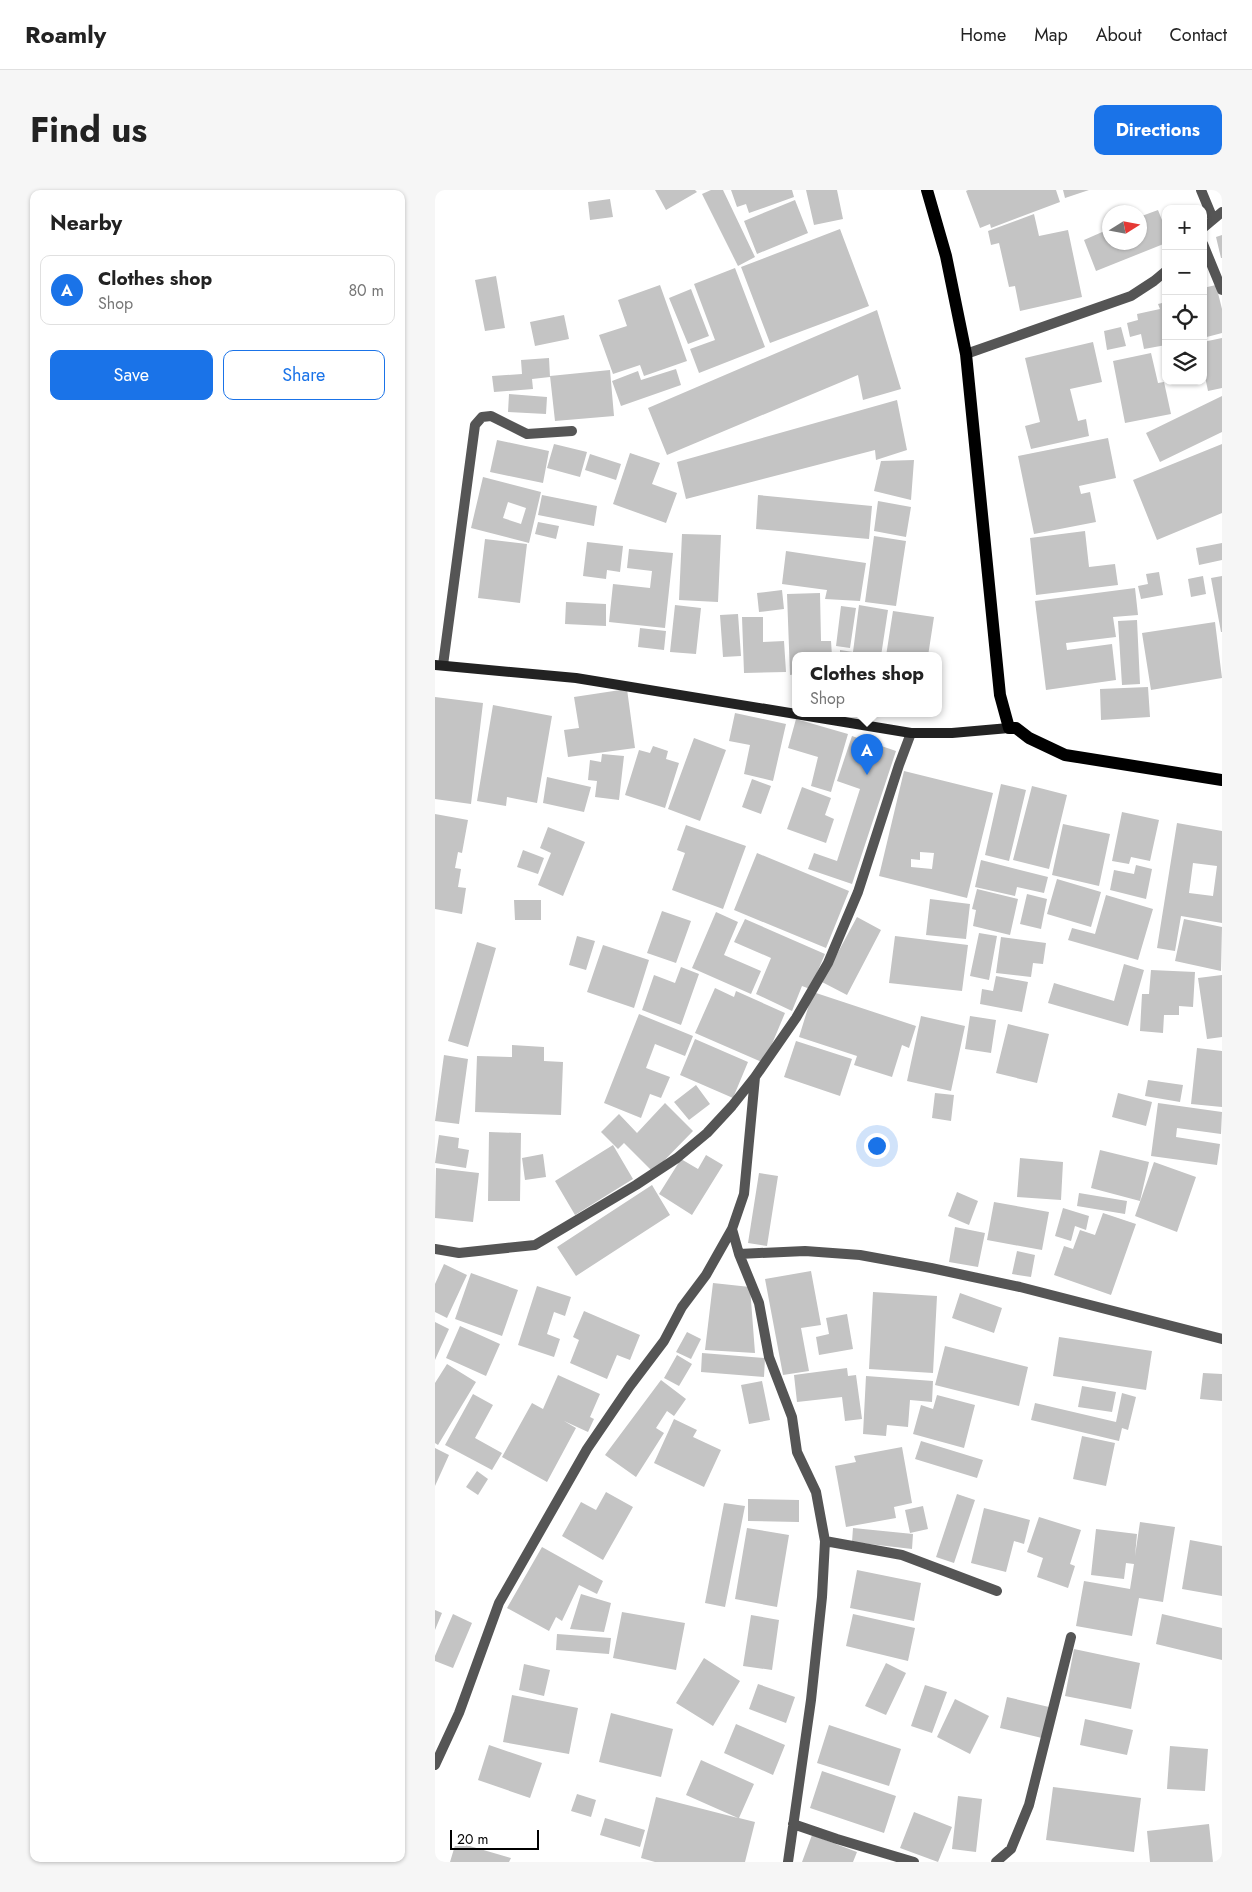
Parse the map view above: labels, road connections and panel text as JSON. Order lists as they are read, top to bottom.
{
  "scale_bar": "20 m",
  "north": "right",
  "page": {
    "header": "Roamly",
    "nav": [
      "Home",
      "Map",
      "About",
      "Contact"
    ],
    "title": "Find us",
    "buttons": [
      "Directions",
      ["Save", "Share"]
    ],
    "heading": "Nearby",
    "map_buttons": ["+", "−"],
    "list": [
      {
        "mark": "A",
        "name": "Clothes shop",
        "note": "Shop",
        "value": "80 m"
      }
    ],
    "popup": ["Clothes shop", "Shop"],
    "pins": "A",
    "scale": "20 m"
  }
}
